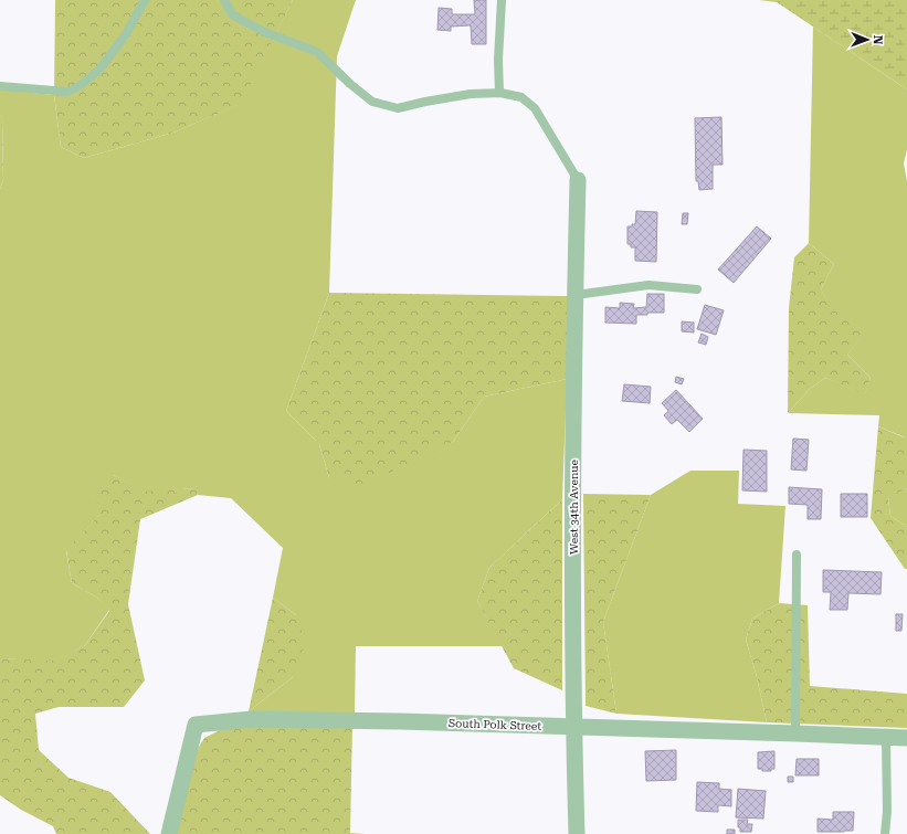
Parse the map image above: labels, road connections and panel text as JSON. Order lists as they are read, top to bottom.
{
  "streets": {
    "street": ["West 34th Avenue", "South Polk Street"]
  },
  "crossings": [
    ["West 34th Avenue", "South Polk Street"]
  ],
  "north": "right"
}
